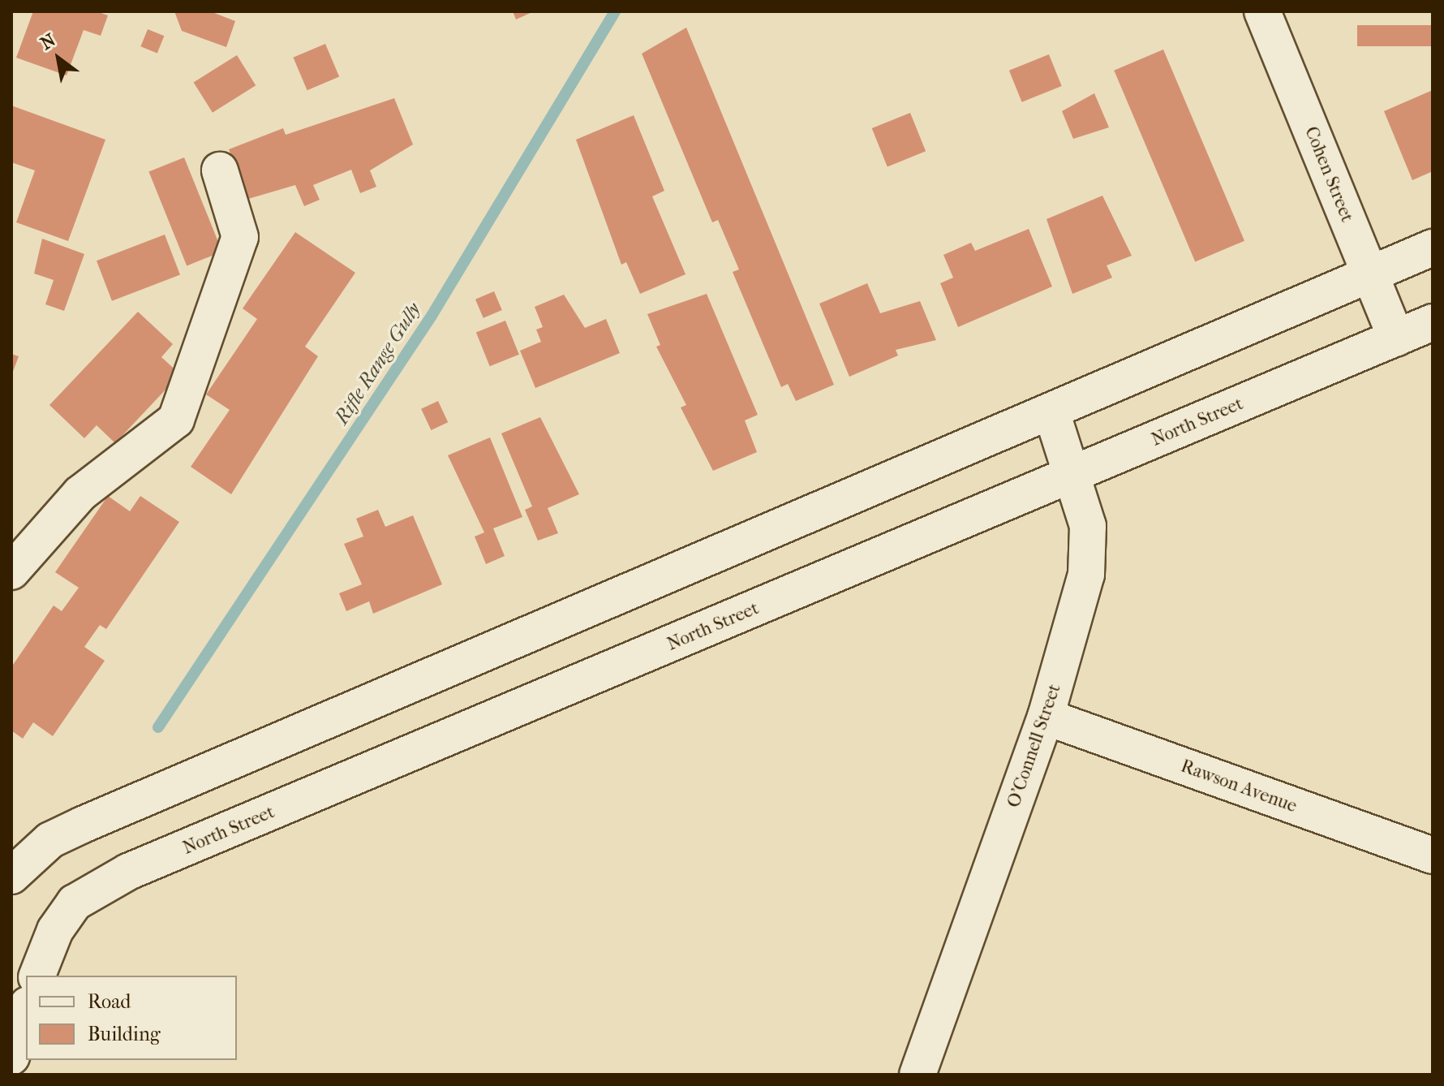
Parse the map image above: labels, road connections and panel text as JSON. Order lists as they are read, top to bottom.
{
  "streets": {
    "street": [
      "Cohen Street",
      "North Street",
      "O'Connell Street",
      "Rawson Avenue"
    ]
  },
  "crossings": [
    ["Cohen Street", "North Street"],
    ["North Street", "O'Connell Street"],
    ["O'Connell Street", "Rawson Avenue"]
  ],
  "water": ["Rifle Range Gully"],
  "legend": ["Road", "Building"],
  "north": "top left"
}
